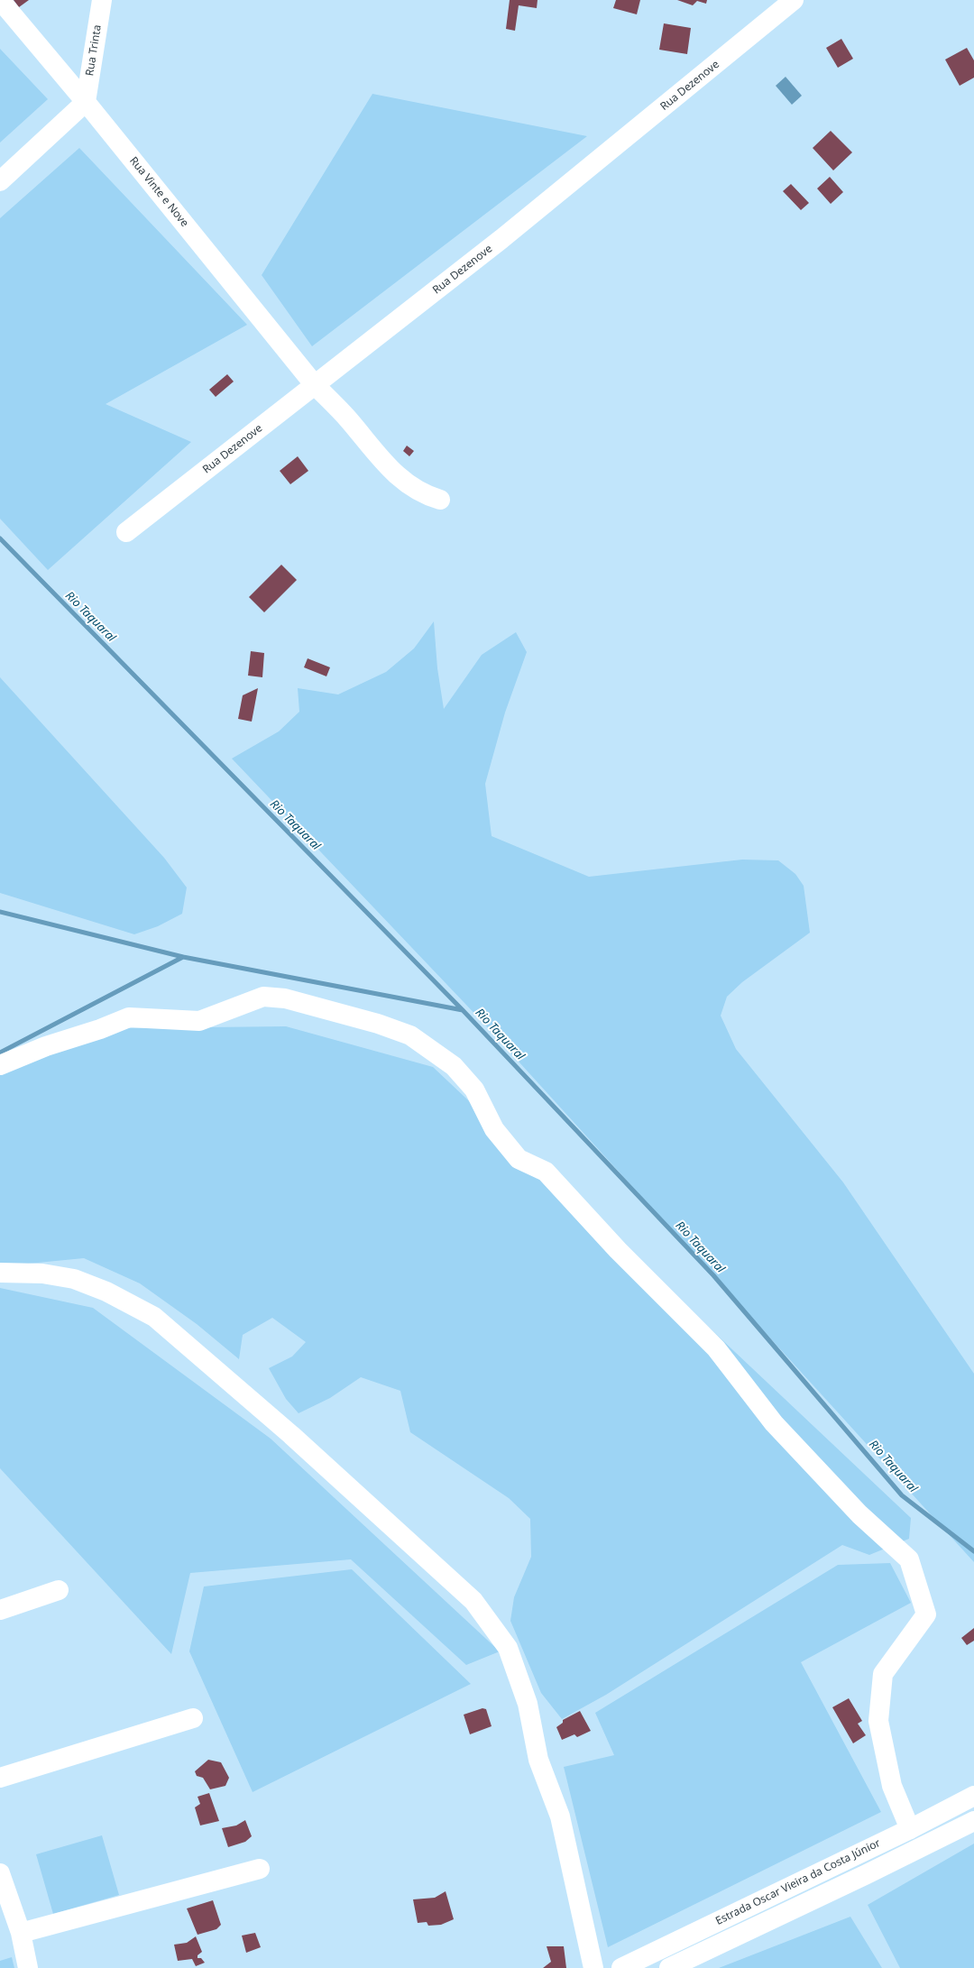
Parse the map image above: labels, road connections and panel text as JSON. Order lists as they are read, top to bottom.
{
  "streets": {
    "street": [
      "Rua Trinta",
      "Rua Dezenove",
      "Rua Vinte e Nove",
      "Estrada Oscar Vieira da Costa Júnior"
    ]
  },
  "crossings": [
    ["Rua Trinta", "Rua Vinte e Nove"],
    ["Rua Dezenove", "Rua Vinte e Nove"]
  ],
  "water": ["Rio Taquaral"]
}
